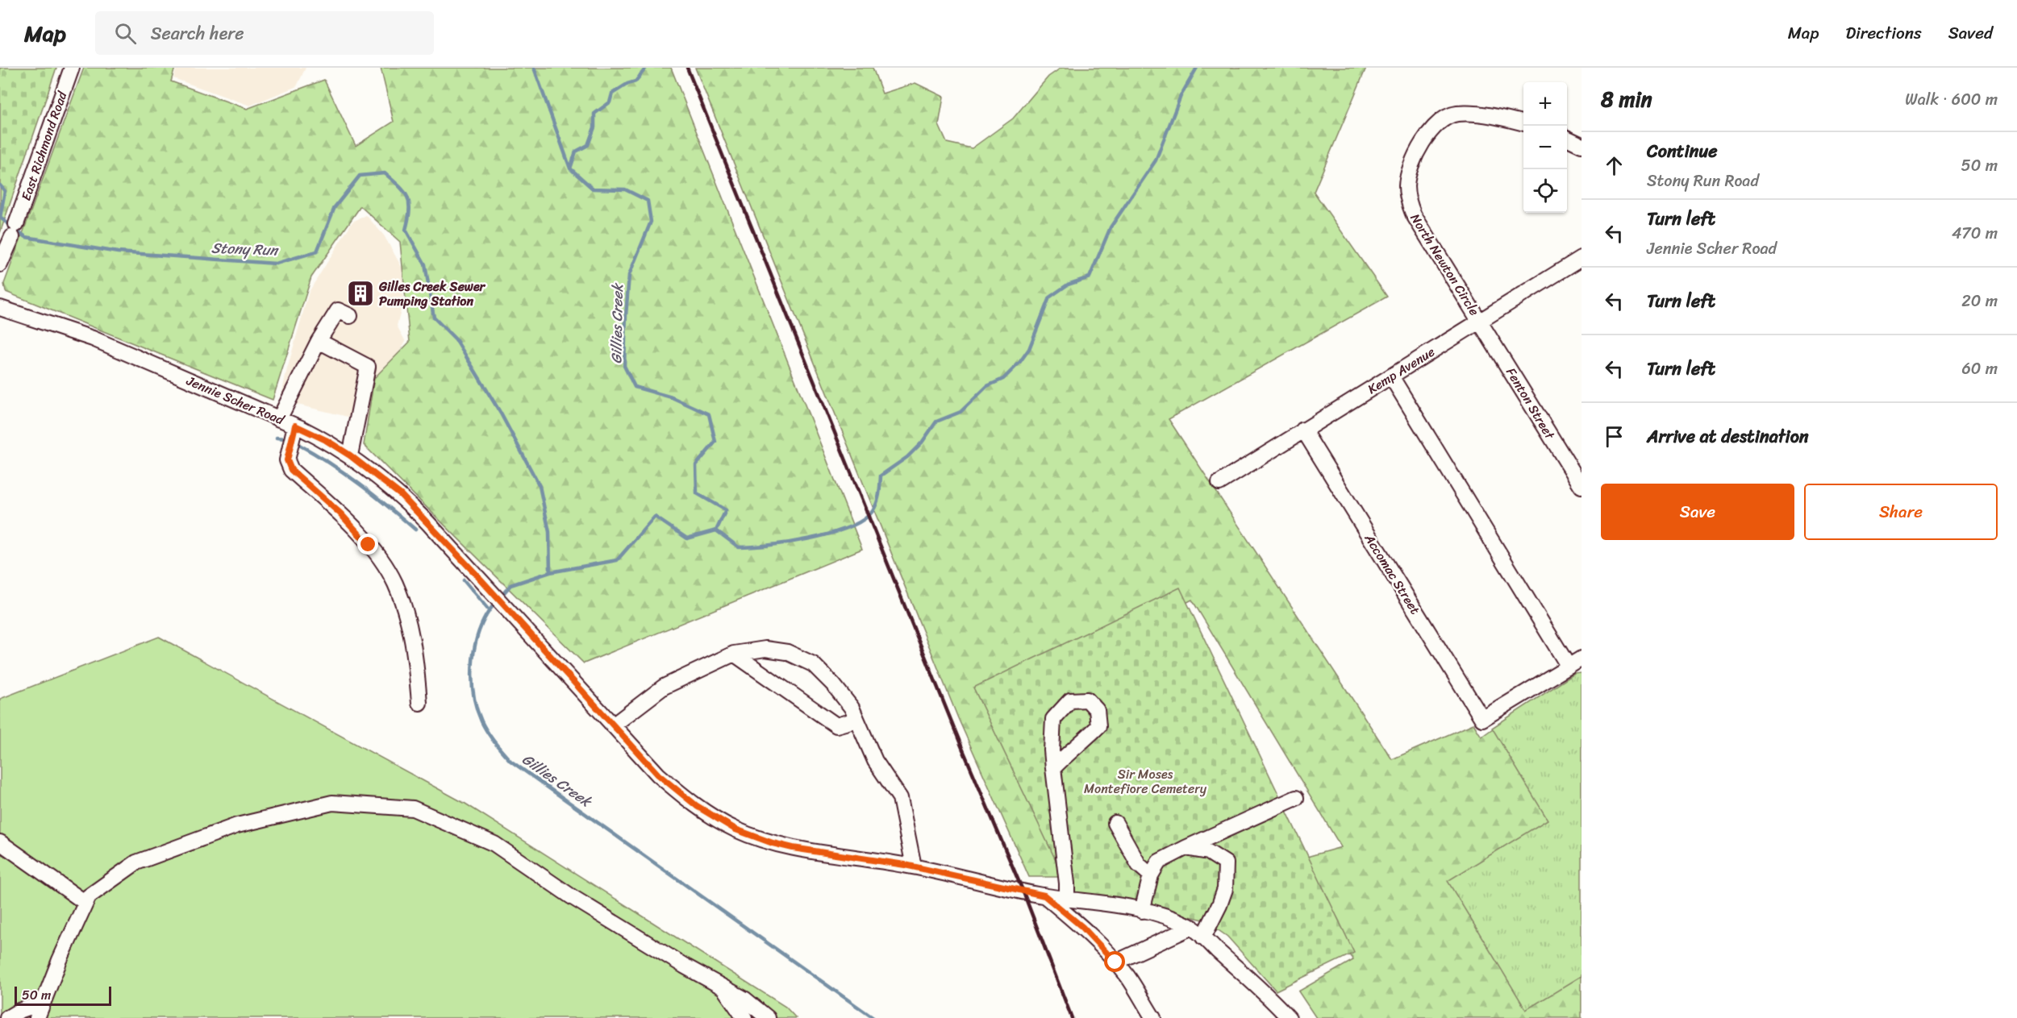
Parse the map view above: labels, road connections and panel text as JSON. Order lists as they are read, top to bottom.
{
  "streets": {
    "street": [
      "East Richmond Road",
      "North Newton Circle",
      "Kemp Avenue",
      "Jennie Scher Road",
      "Fenton Street",
      "Accomac Street"
    ]
  },
  "crossings": [
    ["North Newton Circle", "Kemp Avenue"],
    ["North Newton Circle", "Fenton Street"],
    ["Kemp Avenue", "Fenton Street"],
    ["Kemp Avenue", "Accomac Street"]
  ],
  "water": ["Stony Run", "Gillies Creek"],
  "parks": ["Sir Moses Montefiore Cemetery"],
  "places": {
    "building": ["Gilles Creek Sewer Pumping Station"]
  },
  "scale_bar": "50 m",
  "page": {
    "header": "Map",
    "search": "Search here",
    "nav": ["Map", "Directions", "Saved"],
    "heading": ["8 min", "Walk · 600 m"],
    "map_buttons": ["+", "−"],
    "list": [
      ["Continue", "Stony Run Road", "50 m"],
      ["Turn left", "Jennie Scher Road", "470 m"],
      ["Turn left", "20 m"],
      ["Turn left", "60 m"],
      "Arrive at destination"
    ],
    "buttons": ["Save", "Share"],
    "scale": "50 m"
  }
}
